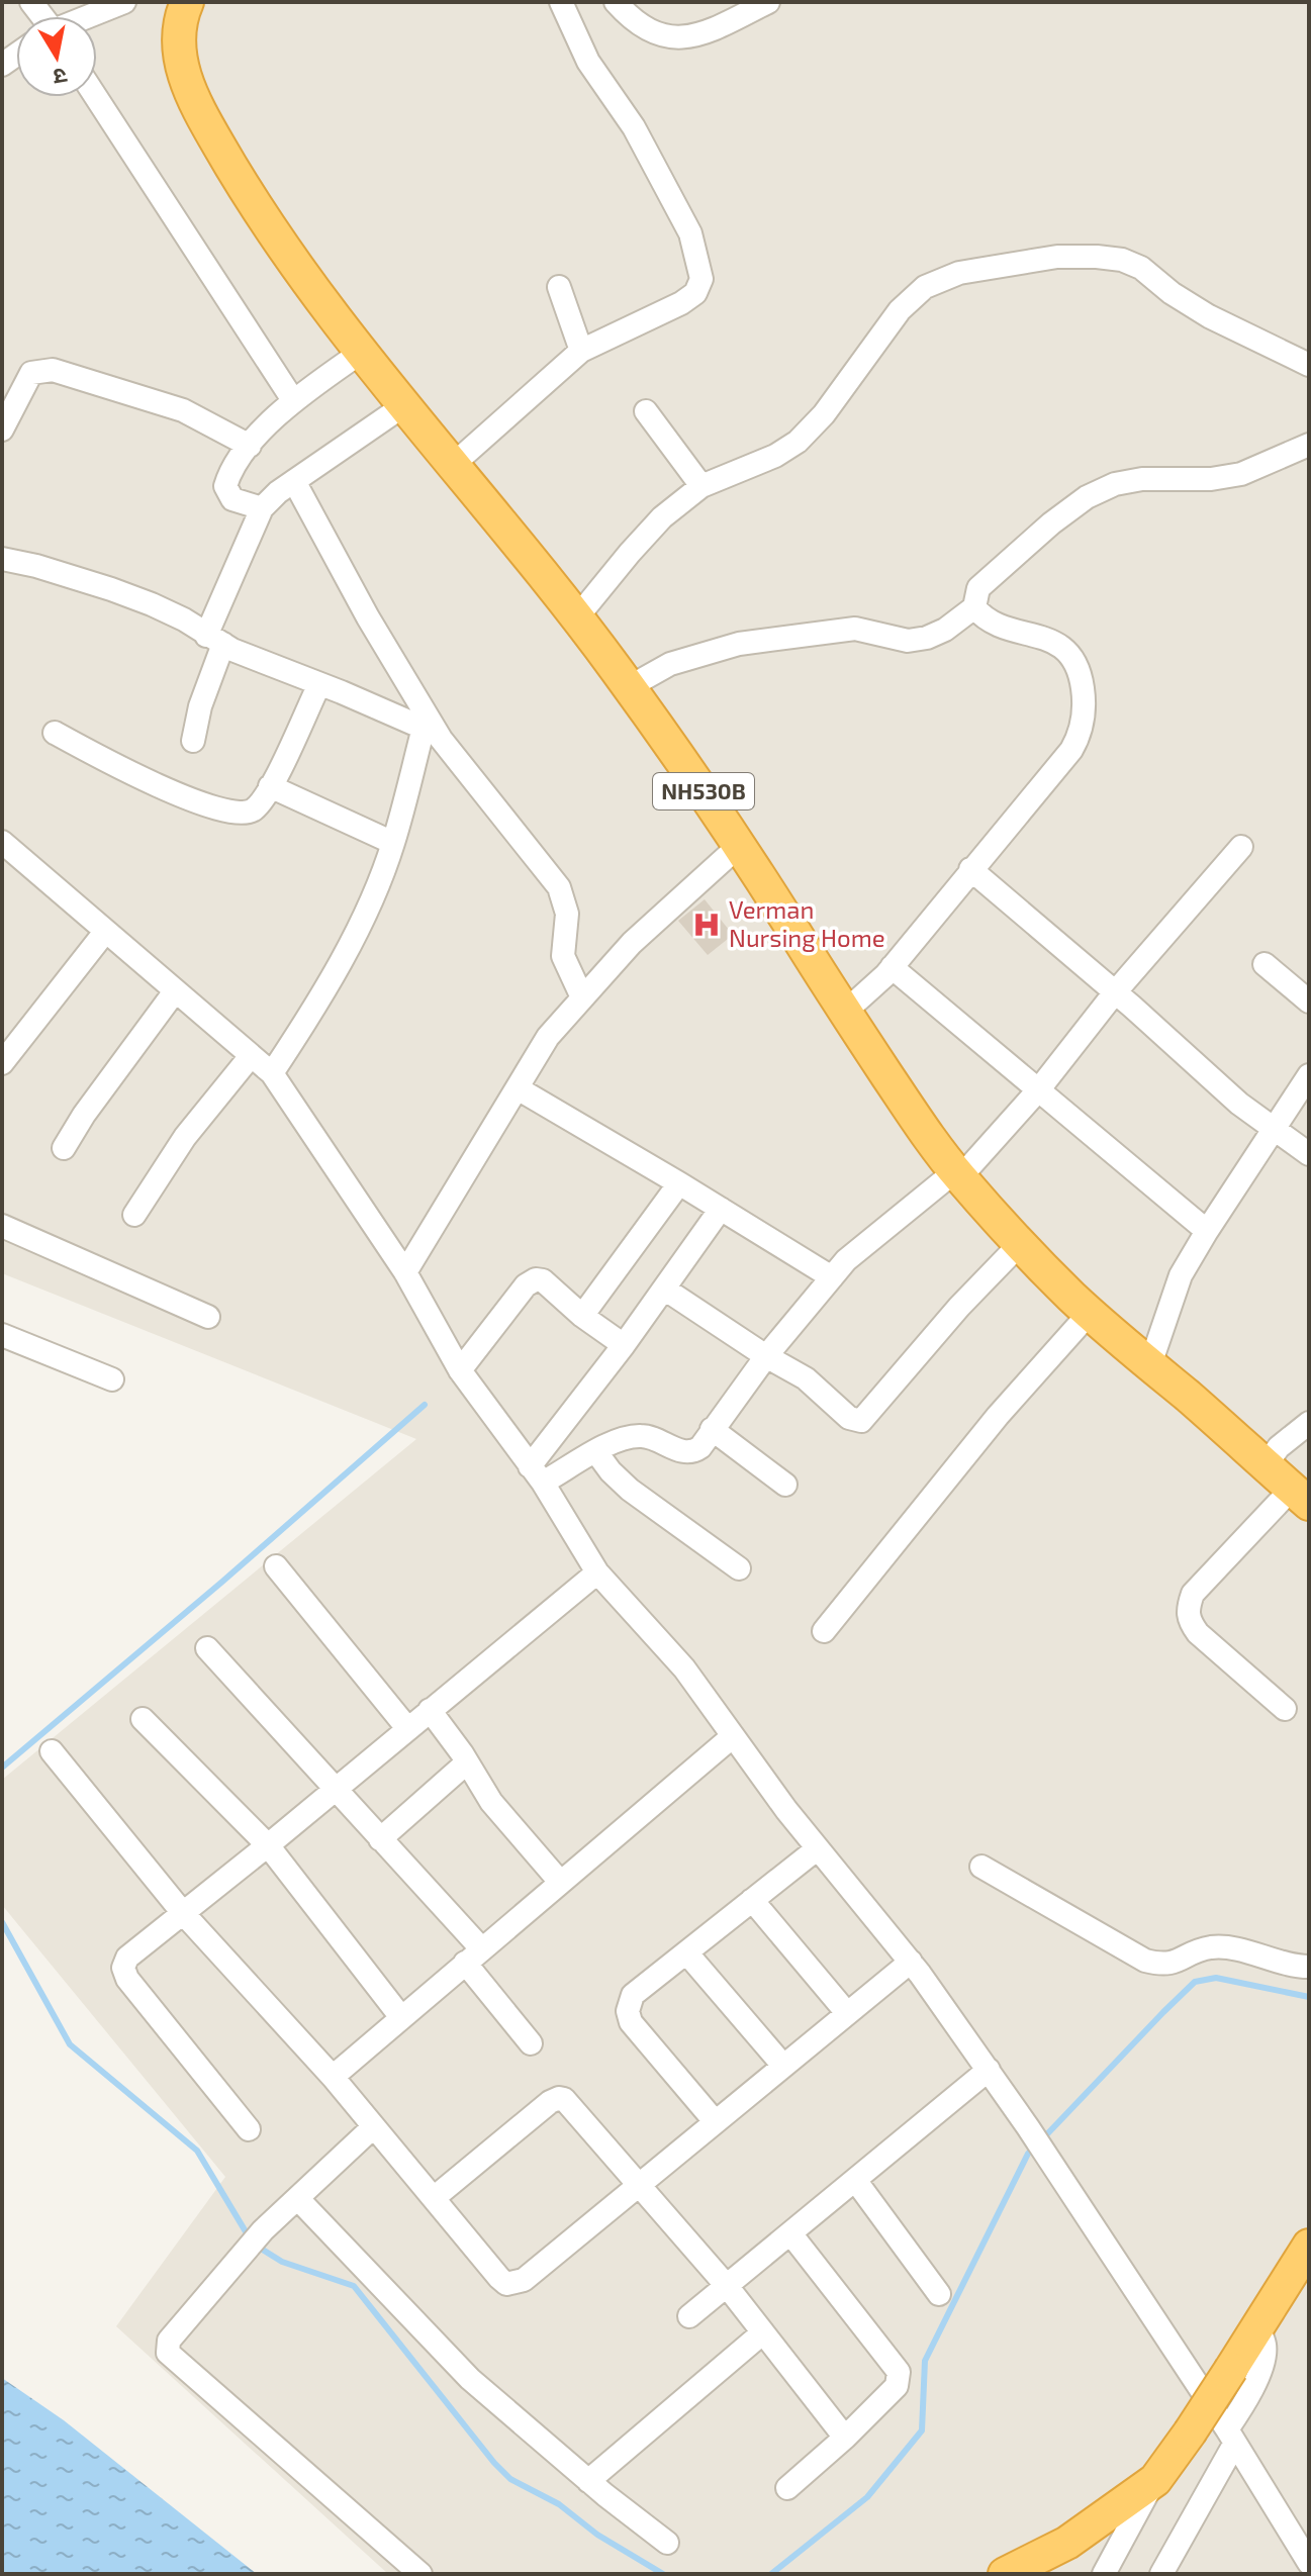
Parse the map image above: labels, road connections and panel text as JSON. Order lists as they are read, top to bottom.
{
  "streets": {
    "highway": ["NH530B"]
  },
  "places": {
    "hospital": ["Verman Nursing Home"]
  },
  "north": "bottom"
}
